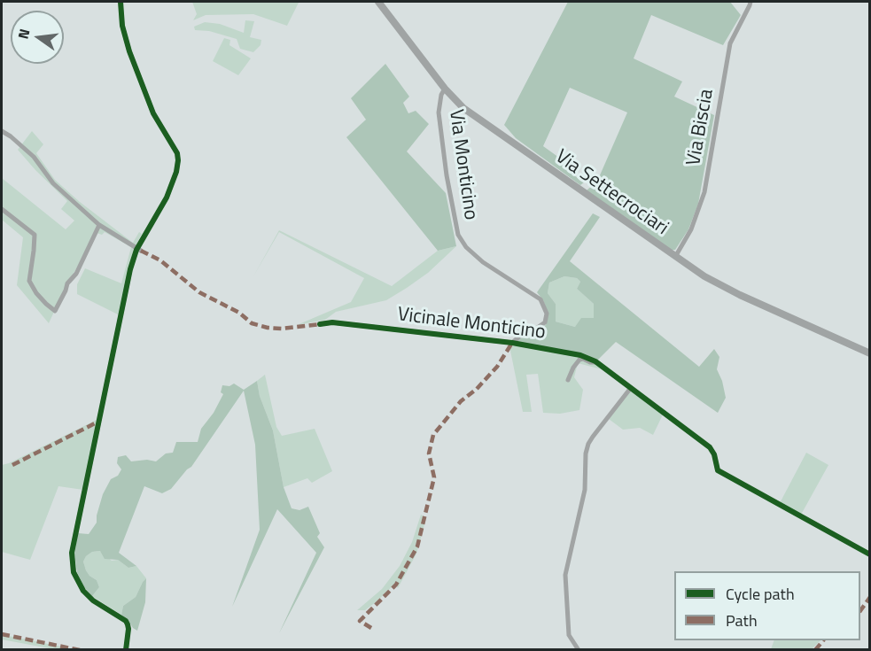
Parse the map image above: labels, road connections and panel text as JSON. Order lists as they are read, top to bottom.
{
  "streets": {
    "main road": ["Via Settecrociari"],
    "street": ["Via Biscia", "Via Monticino", "Vicinale Monticino"]
  },
  "crossings": [
    ["Via Biscia", "Via Settecrociari"],
    ["Via Monticino", "Via Settecrociari"],
    ["Via Monticino", "Vicinale Monticino"]
  ],
  "legend": ["Cycle path", "Path"],
  "north": "left"
}
